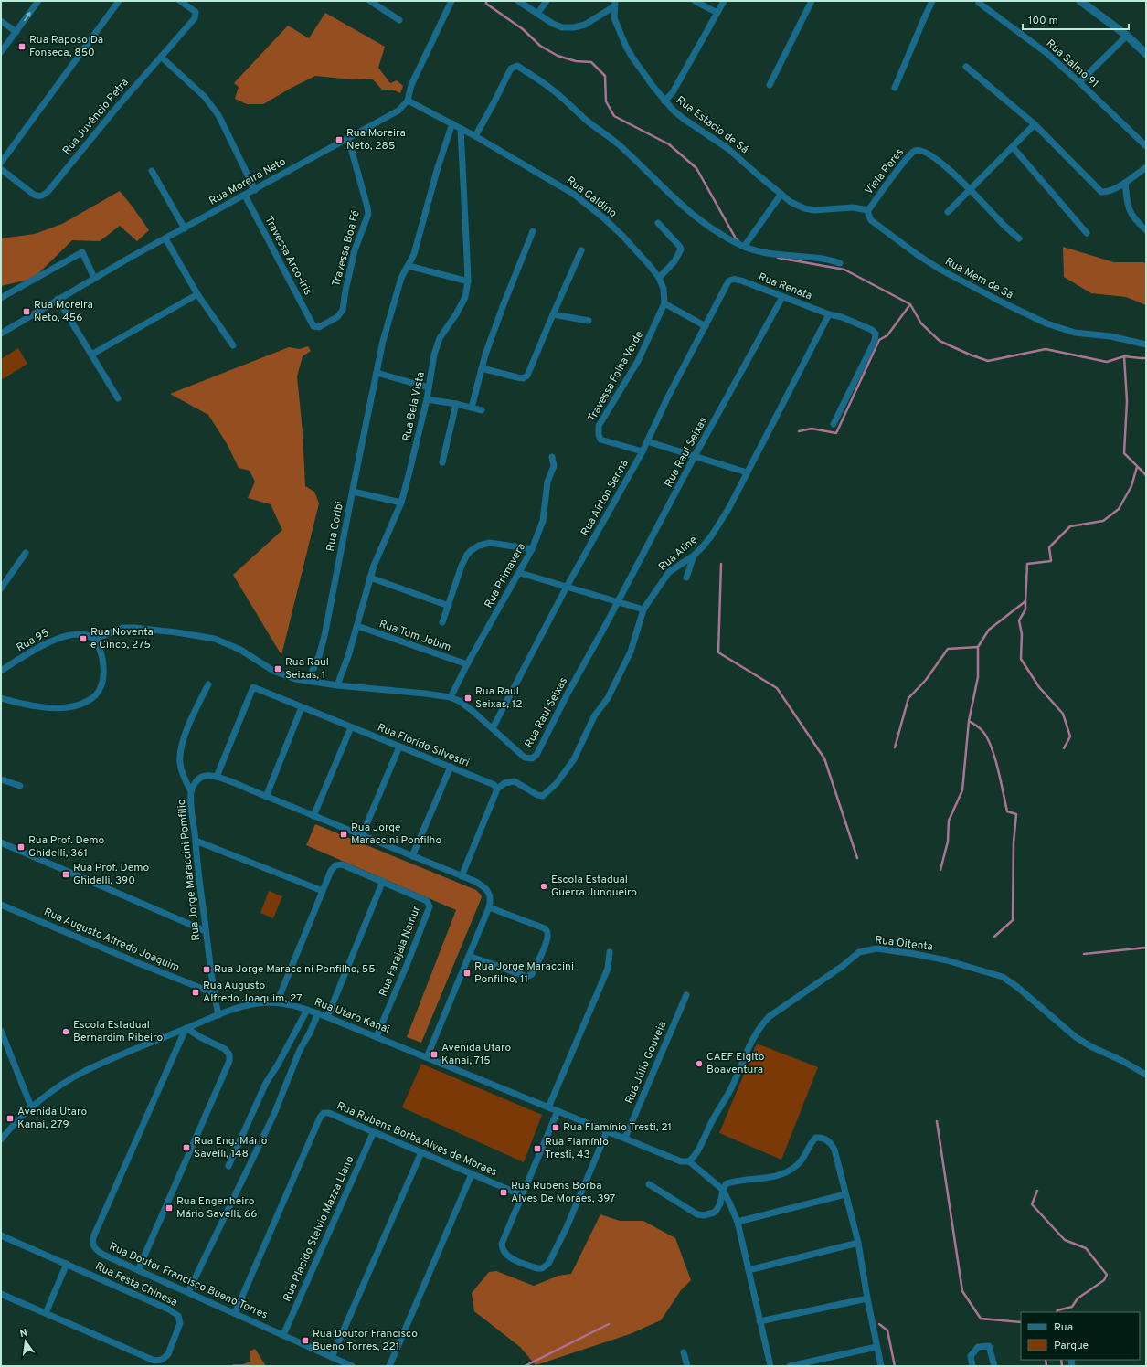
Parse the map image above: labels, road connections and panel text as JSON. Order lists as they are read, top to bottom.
{
  "streets": {
    "street": [
      "Rua Salmo 91",
      "Rua Juvêncio Petra",
      "Rua Estacio de Sá",
      "Viela Peres",
      "Rua Moreira Neto",
      "Rua Galdino",
      "Travessa Boa Fé",
      "Travessa Arco-Iris",
      "Rua Mem de Sá",
      "Rua Renata",
      "Travessa Folha Verde",
      "Rua Bela Vista",
      "Rua Raul Seixas",
      "Rua Aírton Senna",
      "Rua Coribi",
      "Rua Aline",
      "Rua Primavera",
      "Rua Tom Jobim",
      "Rua 95",
      "Rua Florido Silvestri",
      "Rua Jorge Maraccini Pomfilio",
      "Rua Augusto Alfredo Joaquim",
      "Rua Oitenta",
      "Rua Farajala Namur",
      "Rua Utaro Kanai",
      "Rua Júlio Gouveia",
      "Rua Rubens Borba Alves de Moraes",
      "Rua Placido Stelvio Mazza Llano",
      "Rua Doutor Francisco Bueno Torres",
      "Rua Festa Chinesa"
    ]
  },
  "crossings": [
    ["Rua Estacio de Sá", "Viela Peres"],
    ["Rua Estacio de Sá", "Rua Mem de Sá"],
    ["Viela Peres", "Rua Mem de Sá"],
    ["Rua Moreira Neto", "Rua Galdino"],
    ["Rua Moreira Neto", "Travessa Boa Fé"],
    ["Rua Moreira Neto", "Travessa Arco-Iris"],
    ["Rua Galdino", "Travessa Folha Verde"],
    ["Rua Galdino", "Rua Bela Vista"],
    ["Rua Galdino", "Rua Coribi"],
    ["Travessa Boa Fé", "Travessa Arco-Iris"],
    ["Rua Renata", "Rua Raul Seixas"],
    ["Rua Renata", "Rua Aírton Senna"],
    ["Rua Renata", "Rua Aline"],
    ["Travessa Folha Verde", "Rua Aírton Senna"],
    ["Rua Bela Vista", "Rua Raul Seixas"],
    ["Rua Bela Vista", "Rua Tom Jobim"],
    ["Rua Raul Seixas", "Rua Aírton Senna"],
    ["Rua Raul Seixas", "Rua Coribi"],
    ["Rua Raul Seixas", "Rua Primavera"],
    ["Rua Raul Seixas", "Rua 95"],
    ["Rua Aline", "Rua Florido Silvestri"],
    ["Rua Primavera", "Rua Tom Jobim"],
    ["Rua Jorge Maraccini Pomfilio", "Rua Augusto Alfredo Joaquim"],
    ["Rua Jorge Maraccini Pomfilio", "Rua Utaro Kanai"],
    ["Rua Oitenta", "Rua Utaro Kanai"],
    ["Rua Farajala Namur", "Rua Utaro Kanai"],
    ["Rua Utaro Kanai", "Rua Júlio Gouveia"],
    ["Rua Utaro Kanai", "Rua Doutor Francisco Bueno Torres"],
    ["Rua Rubens Borba Alves de Moraes", "Rua Placido Stelvio Mazza Llano"],
    ["Rua Rubens Borba Alves de Moraes", "Rua Doutor Francisco Bueno Torres"],
    ["Rua Placido Stelvio Mazza Llano", "Rua Doutor Francisco Bueno Torres"]
  ],
  "places": {
    "transit": [
      "Rua Raposo Da Fonseca, 850",
      "Rua Moreira Neto, 285",
      "Rua Moreira Neto, 456",
      "Rua Noventa e Cinco, 275",
      "Rua Raul Seixas, 1",
      "Rua Raul Seixas, 12",
      "Rua Jorge Maraccini Ponfilho",
      "Rua Prof. Demo Ghidelli, 361",
      "Rua Prof. Demo Ghidelli, 390",
      "Rua Jorge Maraccini Ponfilho, 55",
      "Rua Jorge Maraccini Ponfilho, 11",
      "Rua Augusto Alfredo Joaquim, 27",
      "Avenida Utaro Kanai, 715",
      "Avenida Utaro Kanai, 279",
      "Rua Flamínio Tresti, 21",
      "Rua Eng. Mário Savelli, 148",
      "Rua Flamínio Tresti, 43",
      "Rua Rubens Borba Alves De Moraes, 397",
      "Rua Engenheiro Mário Savelli, 66",
      "Rua Doutor Francisco Bueno Torres, 221"
    ],
    "other": ["Escola Estadual Guerra Junqueiro", "Escola Estadual Bernardim Ribeiro", "CAEF Elgito Boaventura"]
  },
  "legend": ["Rua", "Parque"],
  "scale_bar": "100 m",
  "north": "top"
}
